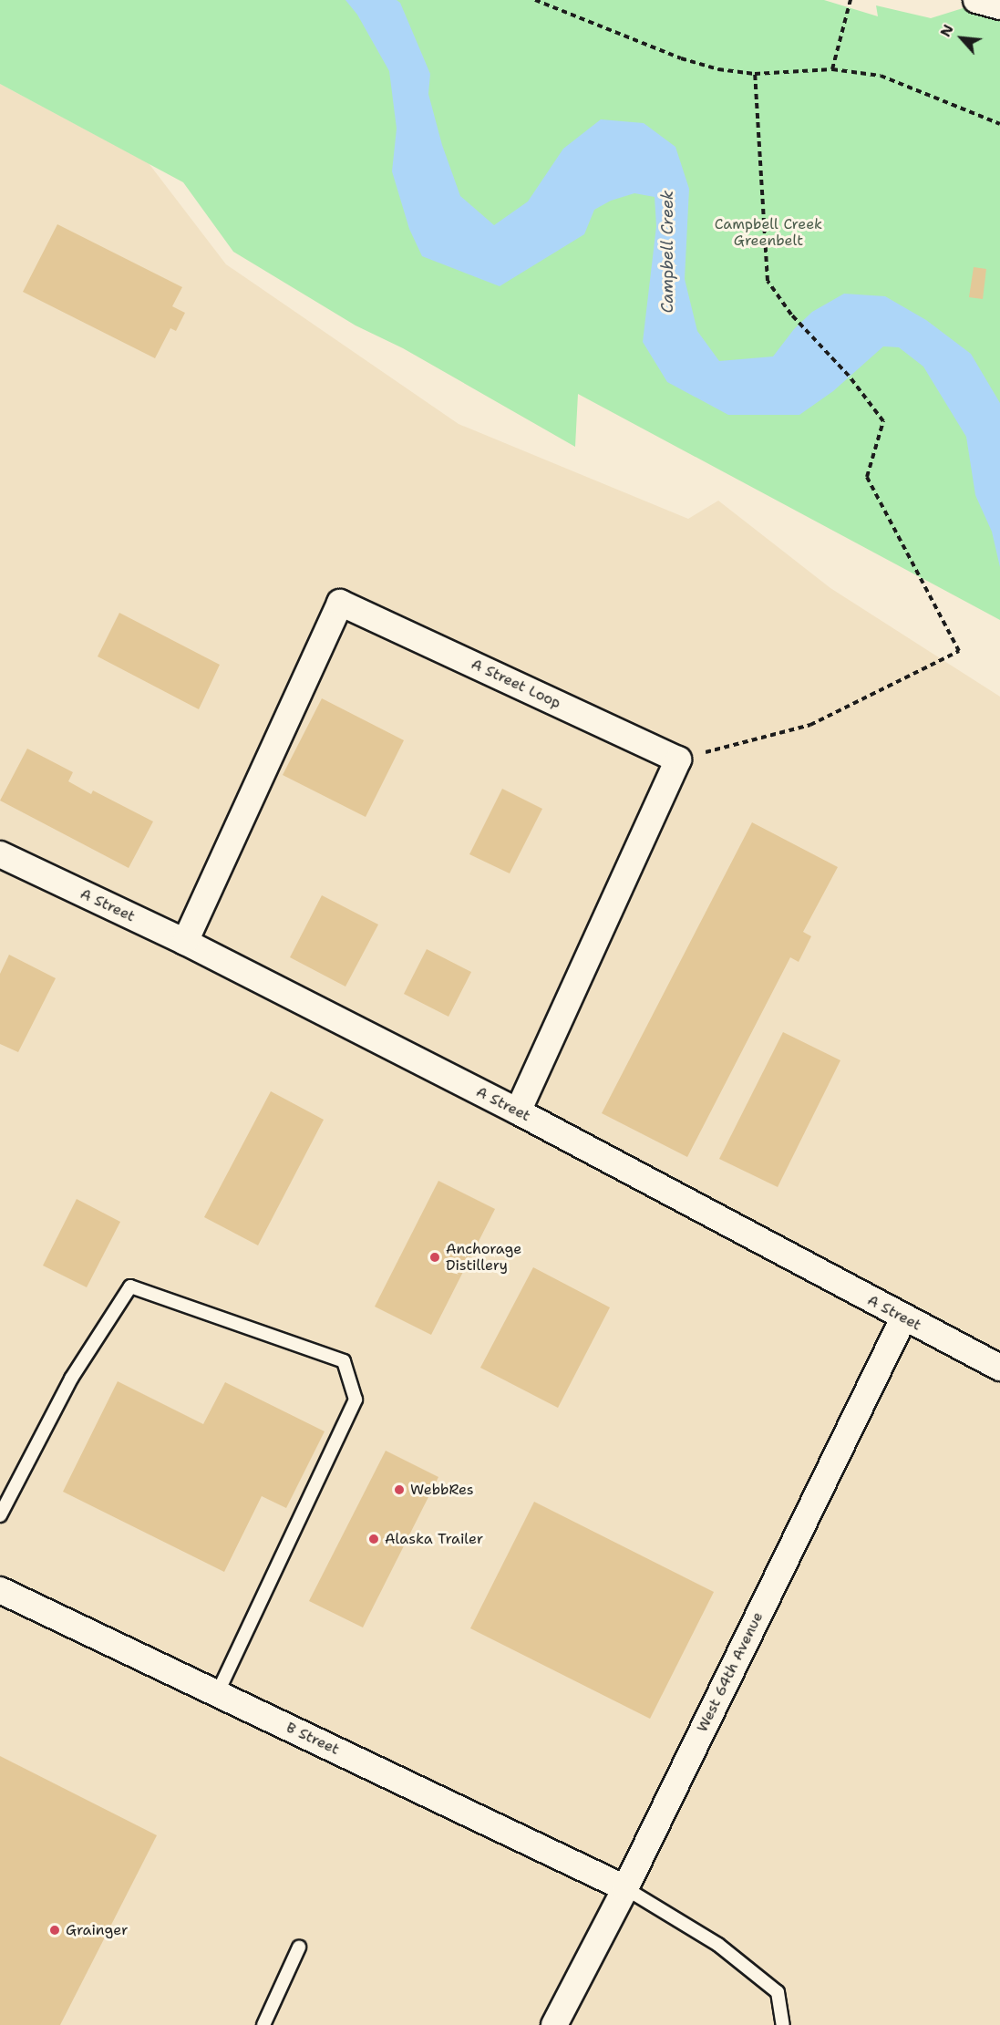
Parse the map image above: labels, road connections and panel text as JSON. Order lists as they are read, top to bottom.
{
  "streets": {
    "street": [
      "A Street Loop",
      "A Street",
      "West 64th Avenue",
      "B Street"
    ]
  },
  "crossings": [
    ["A Street Loop", "A Street"],
    ["A Street", "West 64th Avenue"],
    ["West 64th Avenue", "B Street"]
  ],
  "water": ["Campbell Creek"],
  "parks": ["Campbell Creek Greenbelt"],
  "places": [
    "Anchorage Distillery",
    "WebbRes",
    "Alaska Trailer",
    "Grainger"
  ],
  "north": "top left"
}
